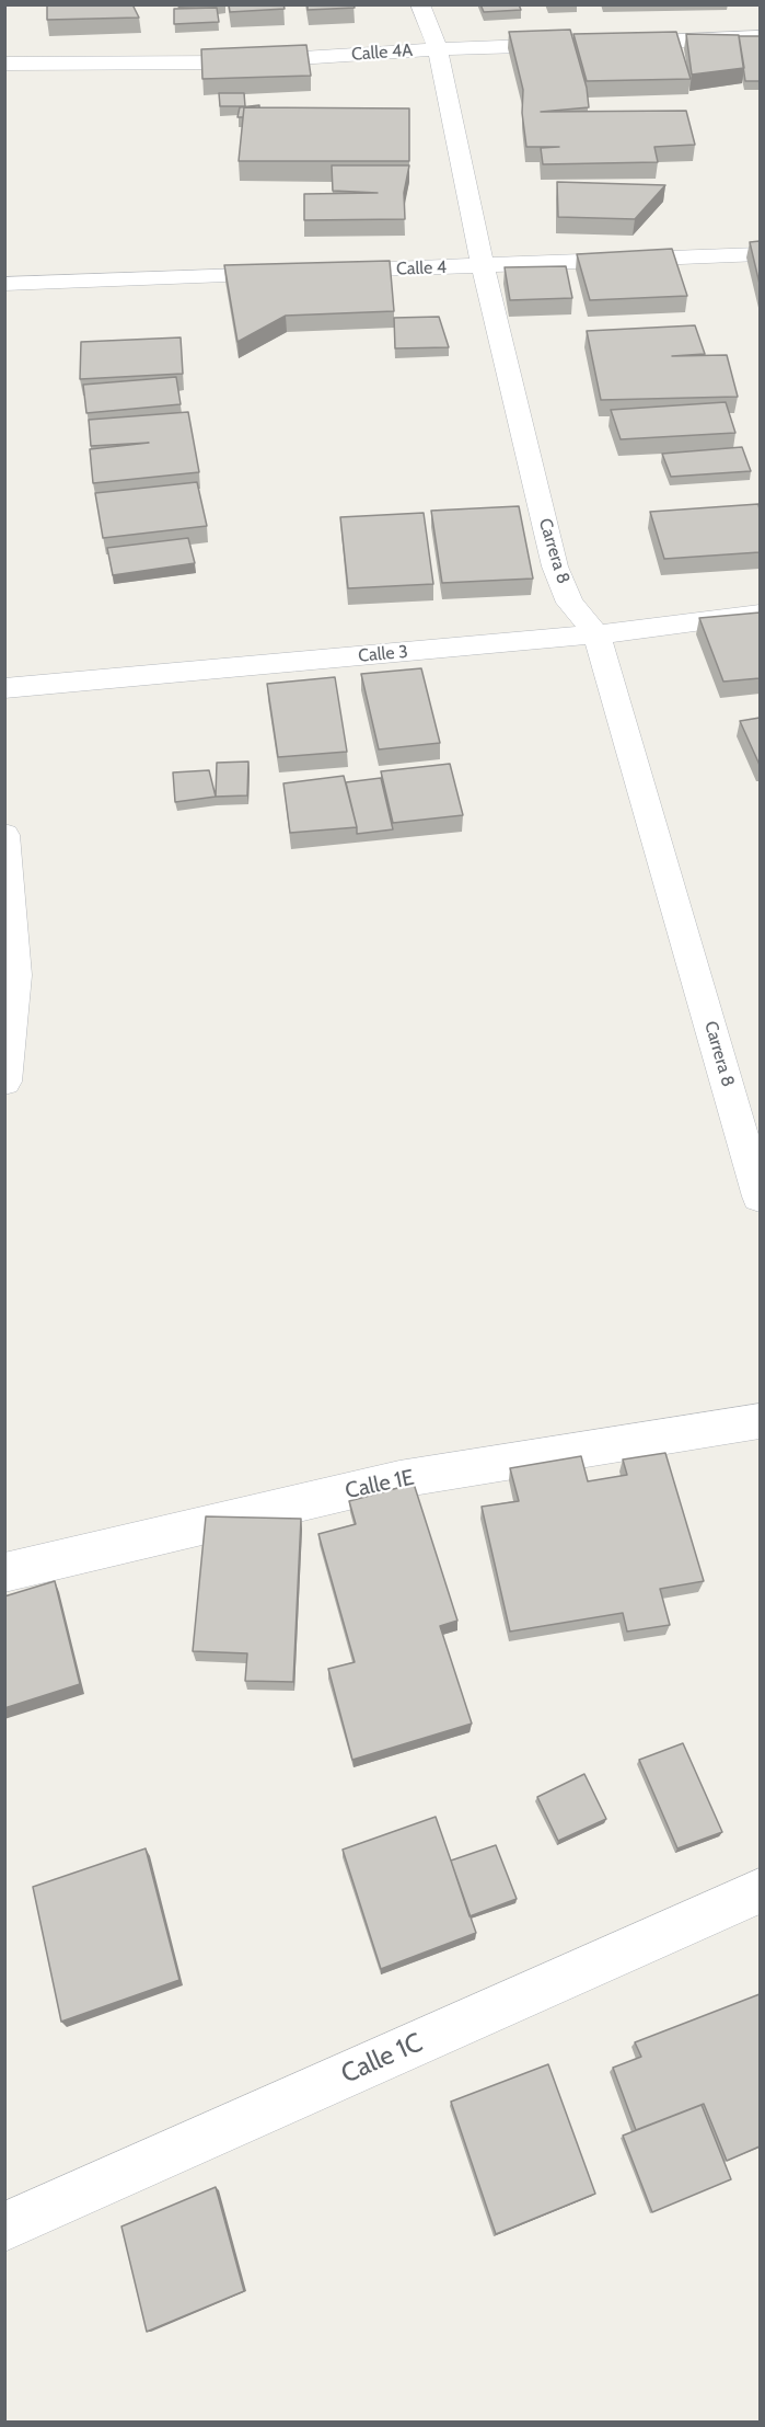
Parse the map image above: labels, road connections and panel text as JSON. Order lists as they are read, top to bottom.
{
  "streets": {
    "street": [
      "Calle 4A",
      "Calle 4",
      "Carrera 8",
      "Calle 3",
      "Calle 1E",
      "Calle 1C"
    ]
  },
  "crossings": [
    ["Calle 4A", "Carrera 8"],
    ["Calle 4", "Carrera 8"],
    ["Carrera 8", "Calle 3"]
  ]
}
